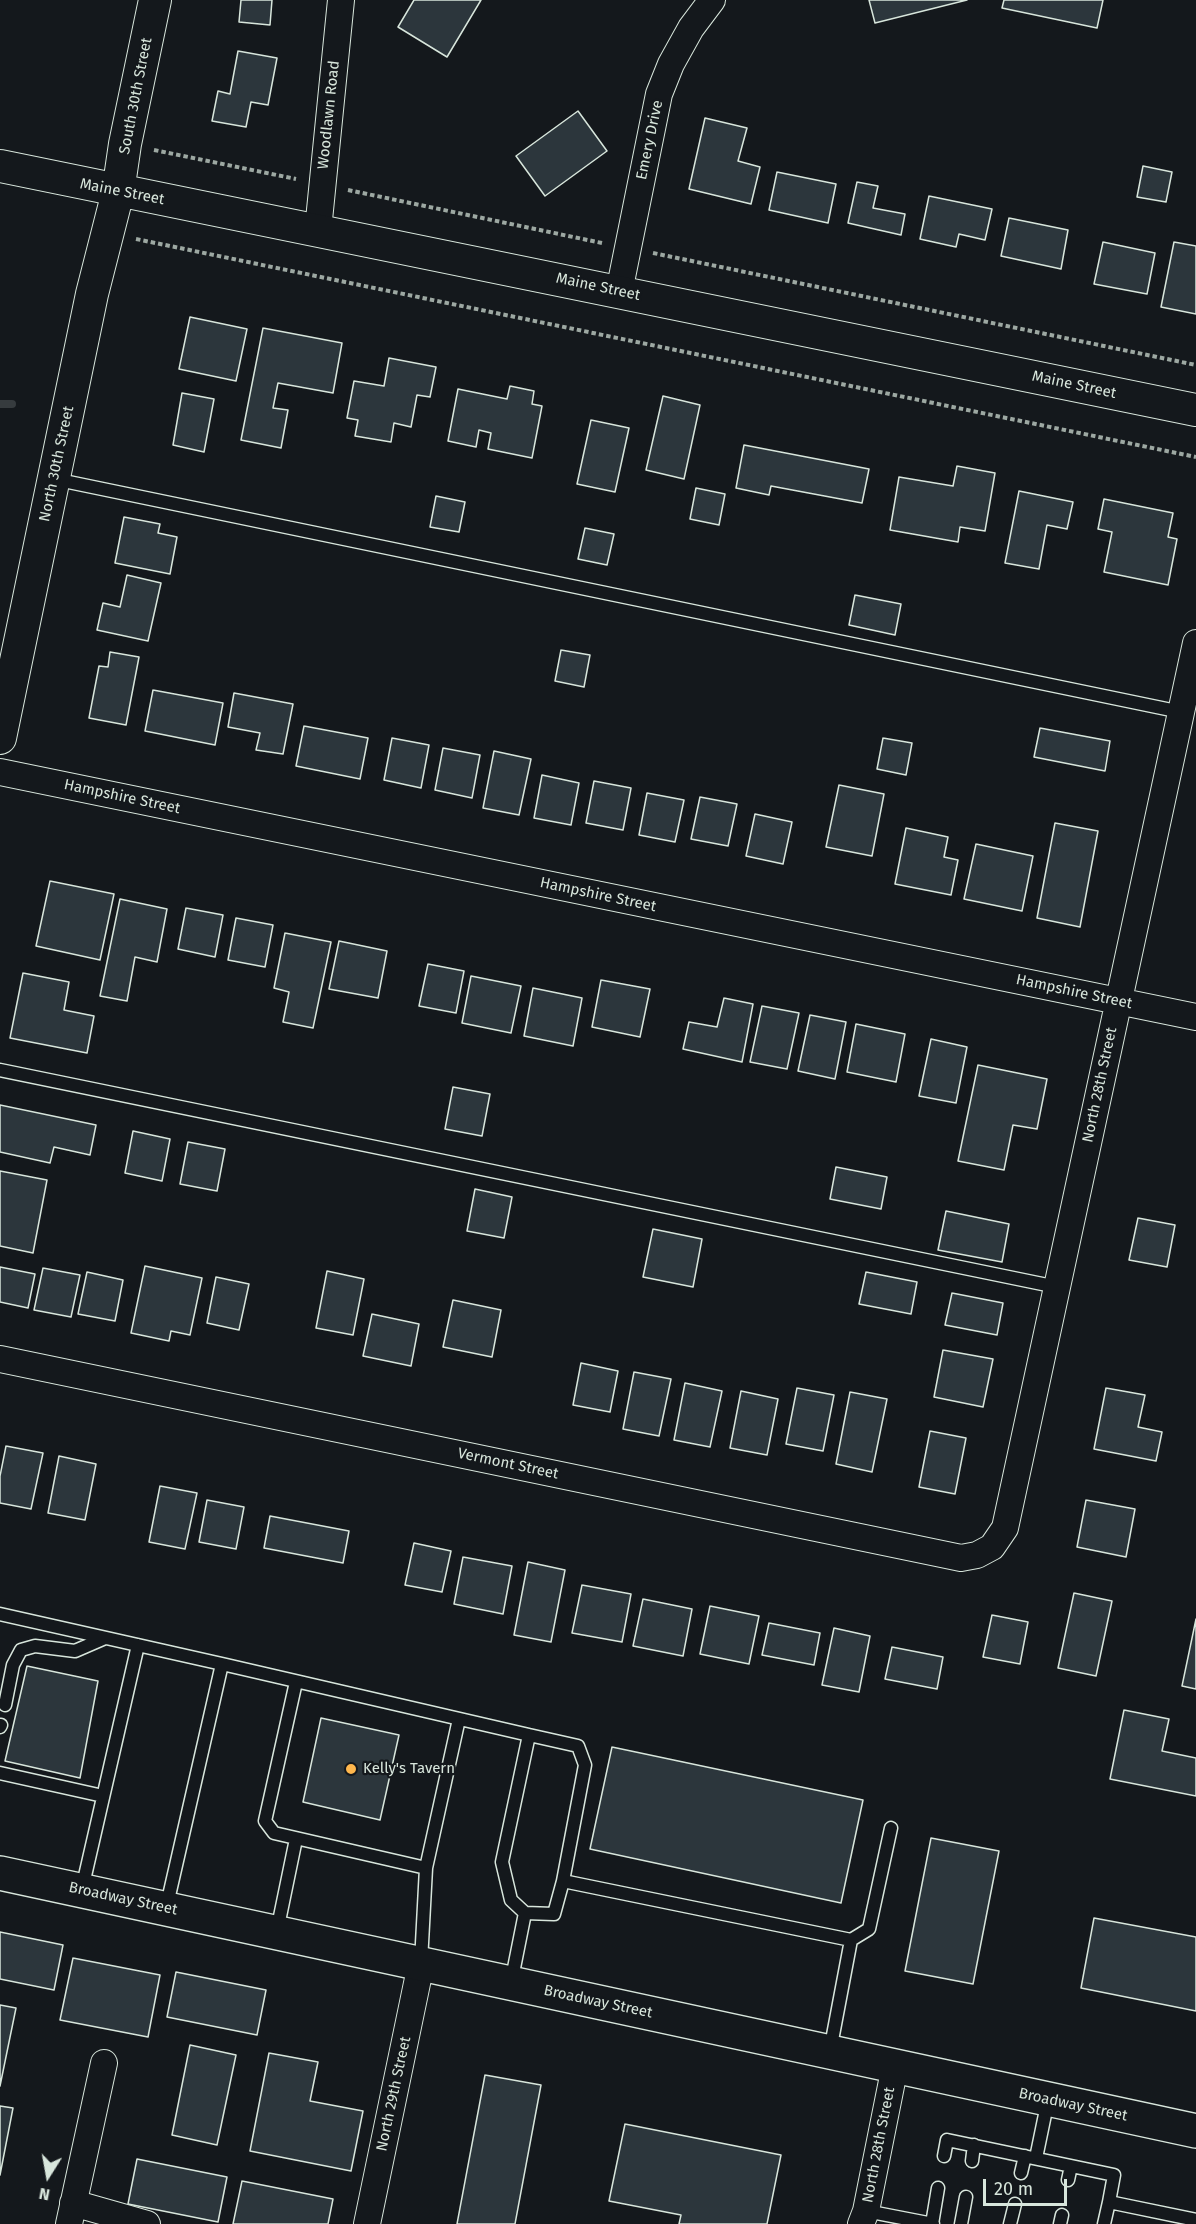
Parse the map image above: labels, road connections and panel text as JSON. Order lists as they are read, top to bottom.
{
  "streets": {
    "main road": ["Broadway Street"],
    "street": [
      "South 30th Street",
      "Woodlawn Road",
      "Emery Drive",
      "Maine Street",
      "North 30th Street",
      "Hampshire Street",
      "North 28th Street",
      "Vermont Street",
      "North 29th Street"
    ]
  },
  "crossings": [
    ["South 30th Street", "Maine Street"],
    ["South 30th Street", "North 30th Street"],
    ["Woodlawn Road", "Maine Street"],
    ["Emery Drive", "Maine Street"],
    ["Maine Street", "North 30th Street"],
    ["Hampshire Street", "North 28th Street"],
    ["North 28th Street", "Vermont Street"],
    ["North 28th Street", "Broadway Street"],
    ["Broadway Street", "North 29th Street"]
  ],
  "places": ["Kelly's Tavern"],
  "scale_bar": "20 m",
  "north": "bottom"
}
